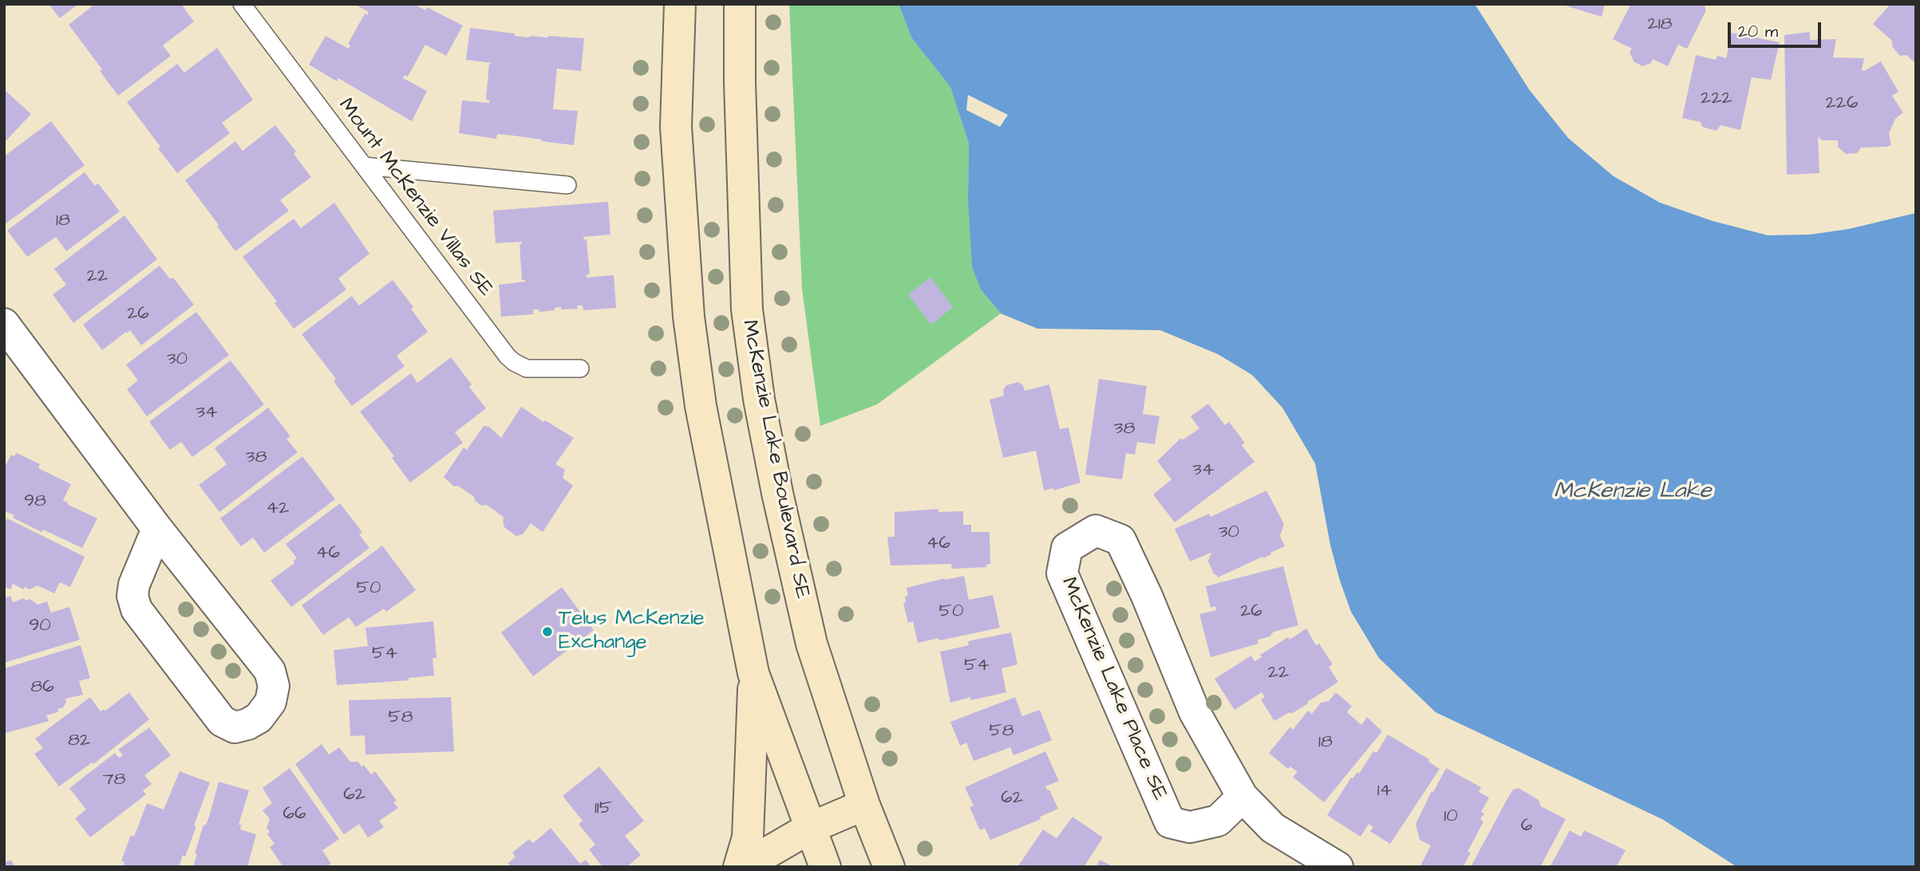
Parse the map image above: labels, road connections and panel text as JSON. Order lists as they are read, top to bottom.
{
  "streets": {
    "main road": ["McKenzie Lake Boulevard SE"],
    "street": ["McKenzie Lake Place SE"],
    "lane": ["Mount McKenzie Villas SE"]
  },
  "water": ["McKenzie Lake"],
  "places": ["Telus McKenzie Exchange"],
  "house_numbers": [
    "218",
    "222",
    "226",
    "18",
    "22",
    "26",
    "30",
    "34",
    "38",
    "38",
    "34",
    "98",
    "42",
    "30",
    "46",
    "46",
    "50",
    "50",
    "26",
    "90",
    "54",
    "54",
    "22",
    "86",
    "58",
    "58",
    "82",
    "18",
    "78",
    "14",
    "62",
    "62",
    "115",
    "66",
    "10",
    "6"
  ],
  "scale_bar": "20 m"
}
